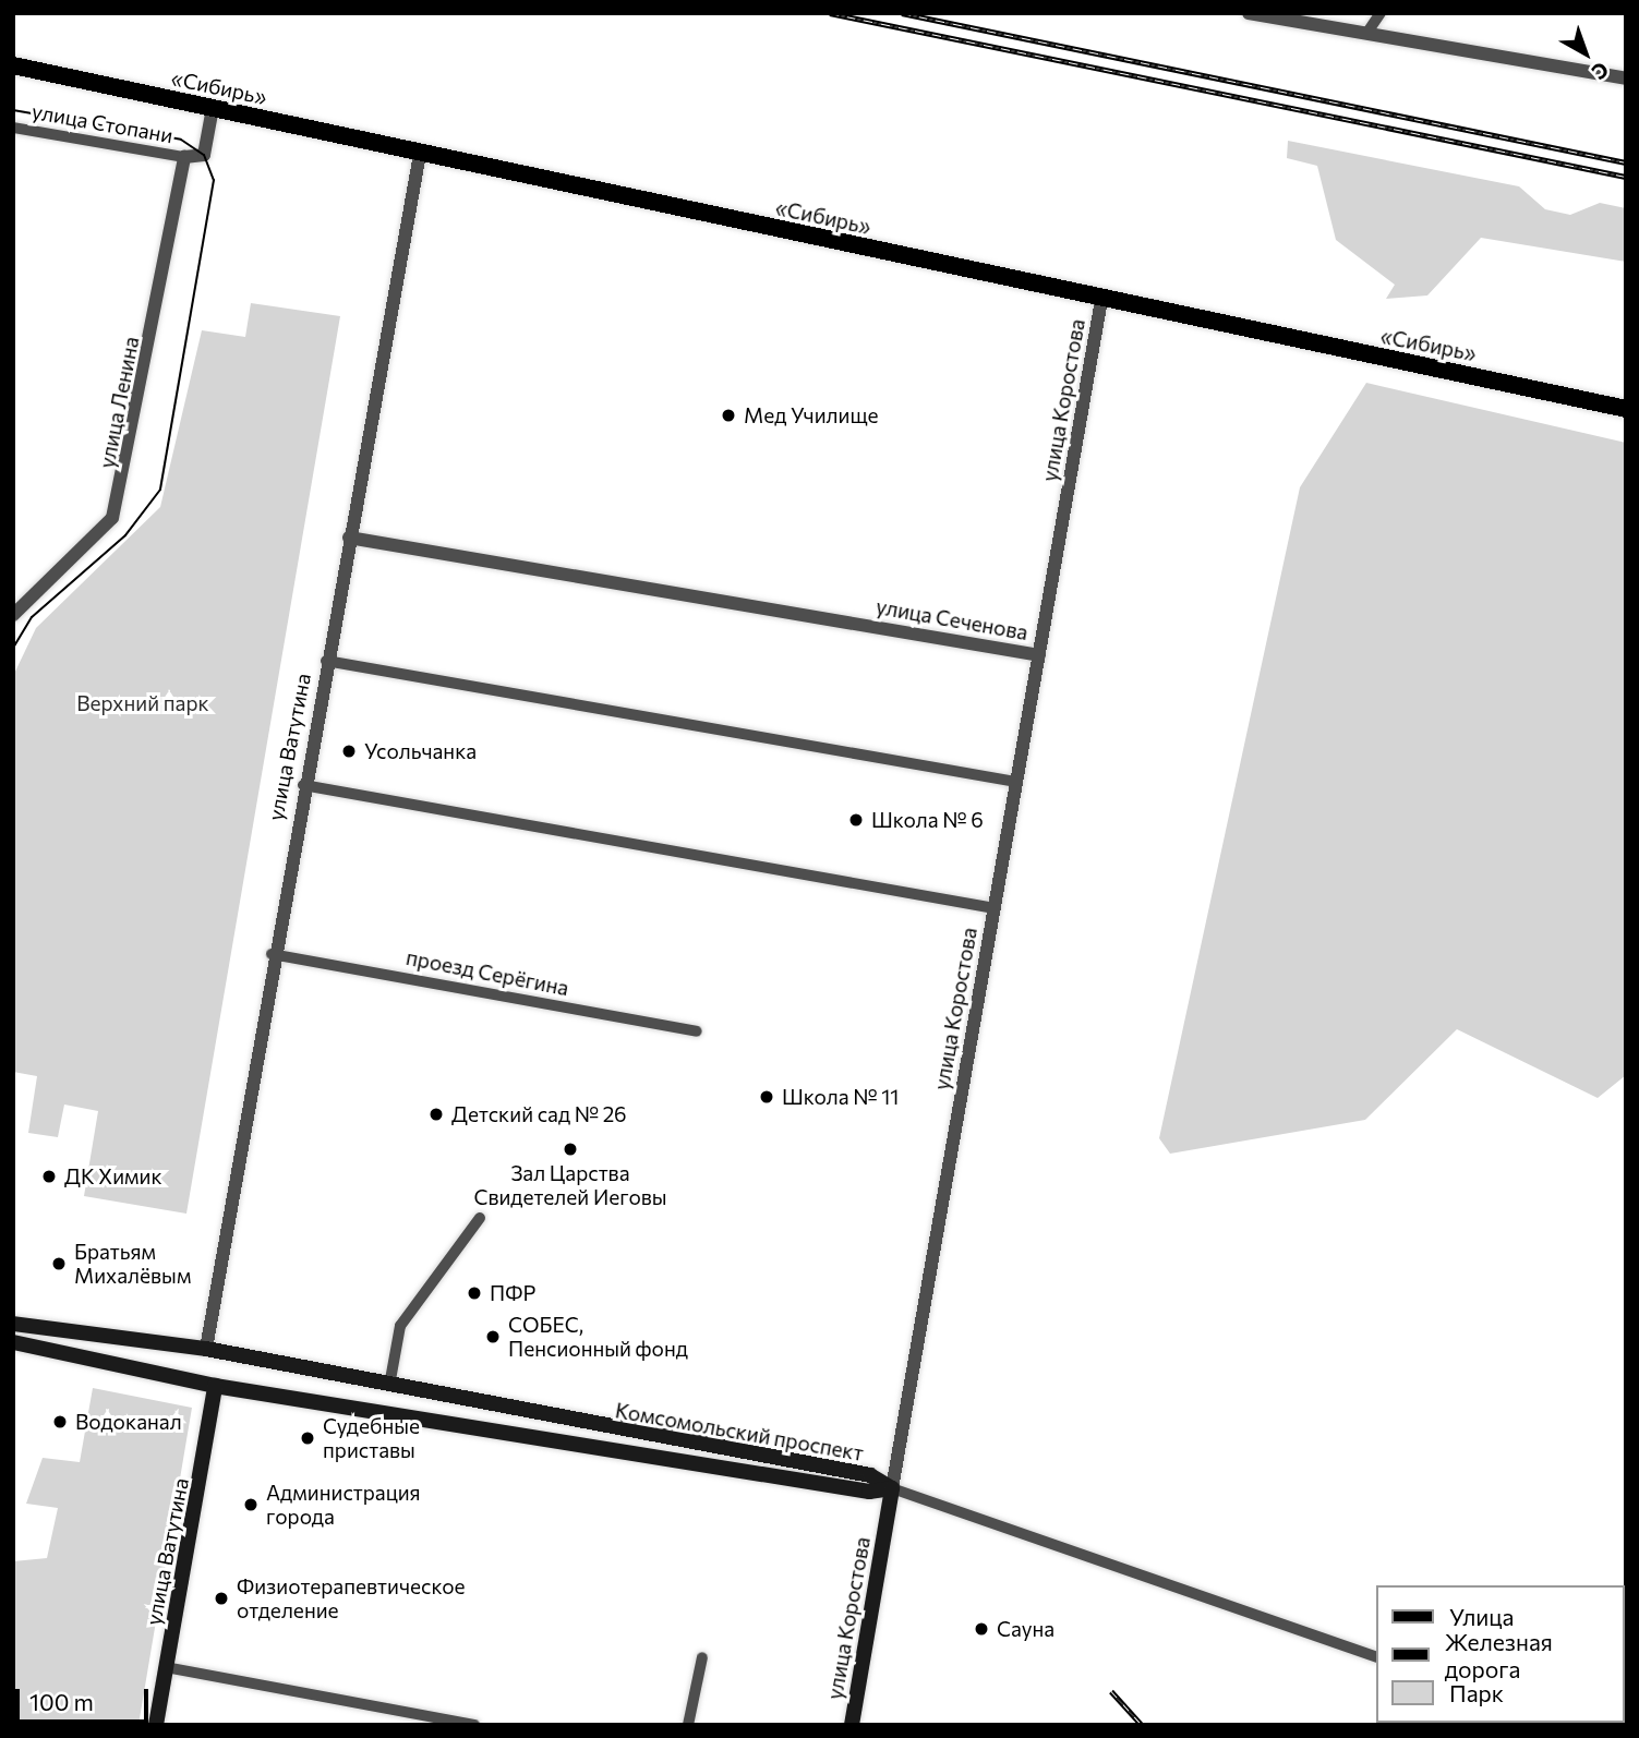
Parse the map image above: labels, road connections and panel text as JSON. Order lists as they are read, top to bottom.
{
  "streets": {
    "main road": [
      "«Сибирь»",
      "улица Коростова",
      "улица Ватутина",
      "Комсомольский проспект"
    ],
    "street": [
      "улица Стопани",
      "улица Ленина",
      "улица Сеченова",
      "проезд Серёгина"
    ]
  },
  "crossings": [
    ["«Сибирь»", "улица Коростова"],
    ["«Сибирь»", "улица Ватутина"],
    ["улица Стопани", "улица Ленина"],
    ["улица Коростова", "улица Сеченова"],
    ["улица Коростова", "Комсомольский проспект"],
    ["улица Сеченова", "улица Ватутина"],
    ["улица Ватутина", "проезд Серёгина"],
    ["улица Ватутина", "Комсомольский проспект"]
  ],
  "parks": ["Верхний парк"],
  "places": [
    "Мед Училище",
    "Усольчанка",
    "Школа № 6",
    "Школа № 11",
    "Детский сад № 26",
    "Зал Царства Свидетелей Иеговы",
    "ДК Химик",
    "Братьям Михалёвым",
    "ПФР",
    "СОБЕС, Пенсионный фонд",
    "Водоканал",
    "Судебные приставы",
    "Администрация города",
    "Физиотерапевтическое отделение",
    "Сауна"
  ],
  "legend": ["Улица", "Железная дорога", "Парк"],
  "scale_bar": "100 m",
  "north": "bottom right"
}
